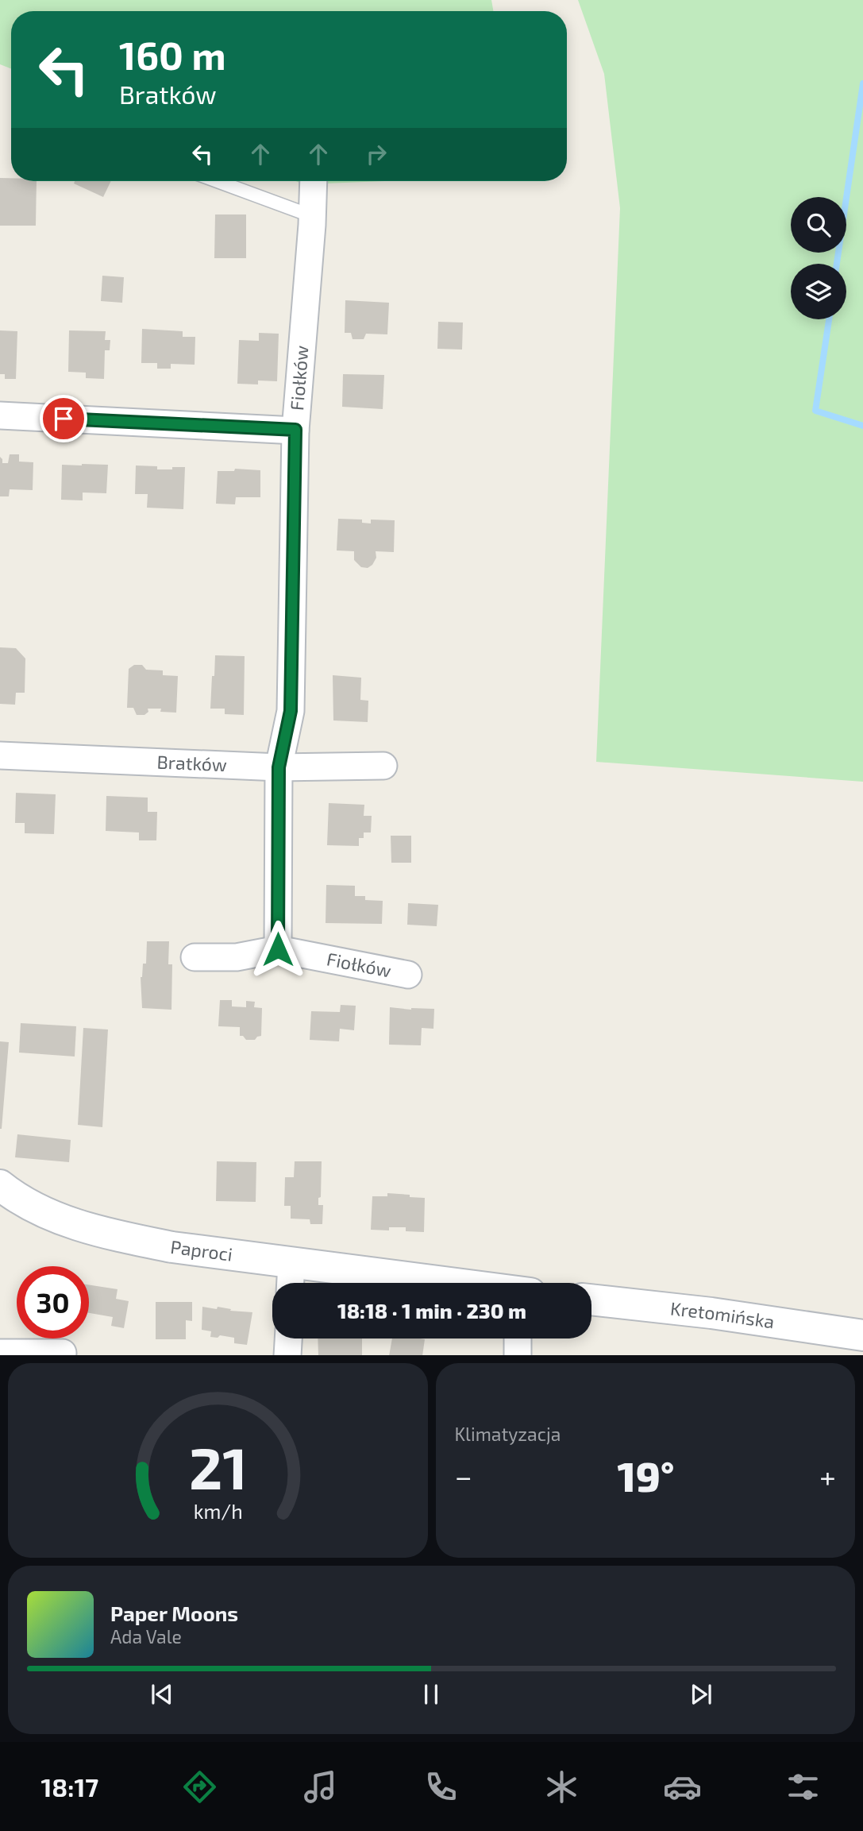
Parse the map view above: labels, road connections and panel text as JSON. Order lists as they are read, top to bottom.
{
  "streets": {
    "street": [
      "Fiołków",
      "Bratków",
      "Paproci",
      "Kretomińska"
    ]
  },
  "crossings": [
    ["Fiołków", "Bratków"]
  ],
  "page": {
    "turn": ["160 m", "Bratków"],
    "limit": "30",
    "trip": "18:18 · 1 min · 230 m",
    "tile": "Klimatyzacja",
    "heat": ["−", "19°", "+"],
    "song": ["Paper Moons", "Ada Vale"],
    "tabs": "18:17",
    "gauge": ["21", "km/h"]
  }
}
